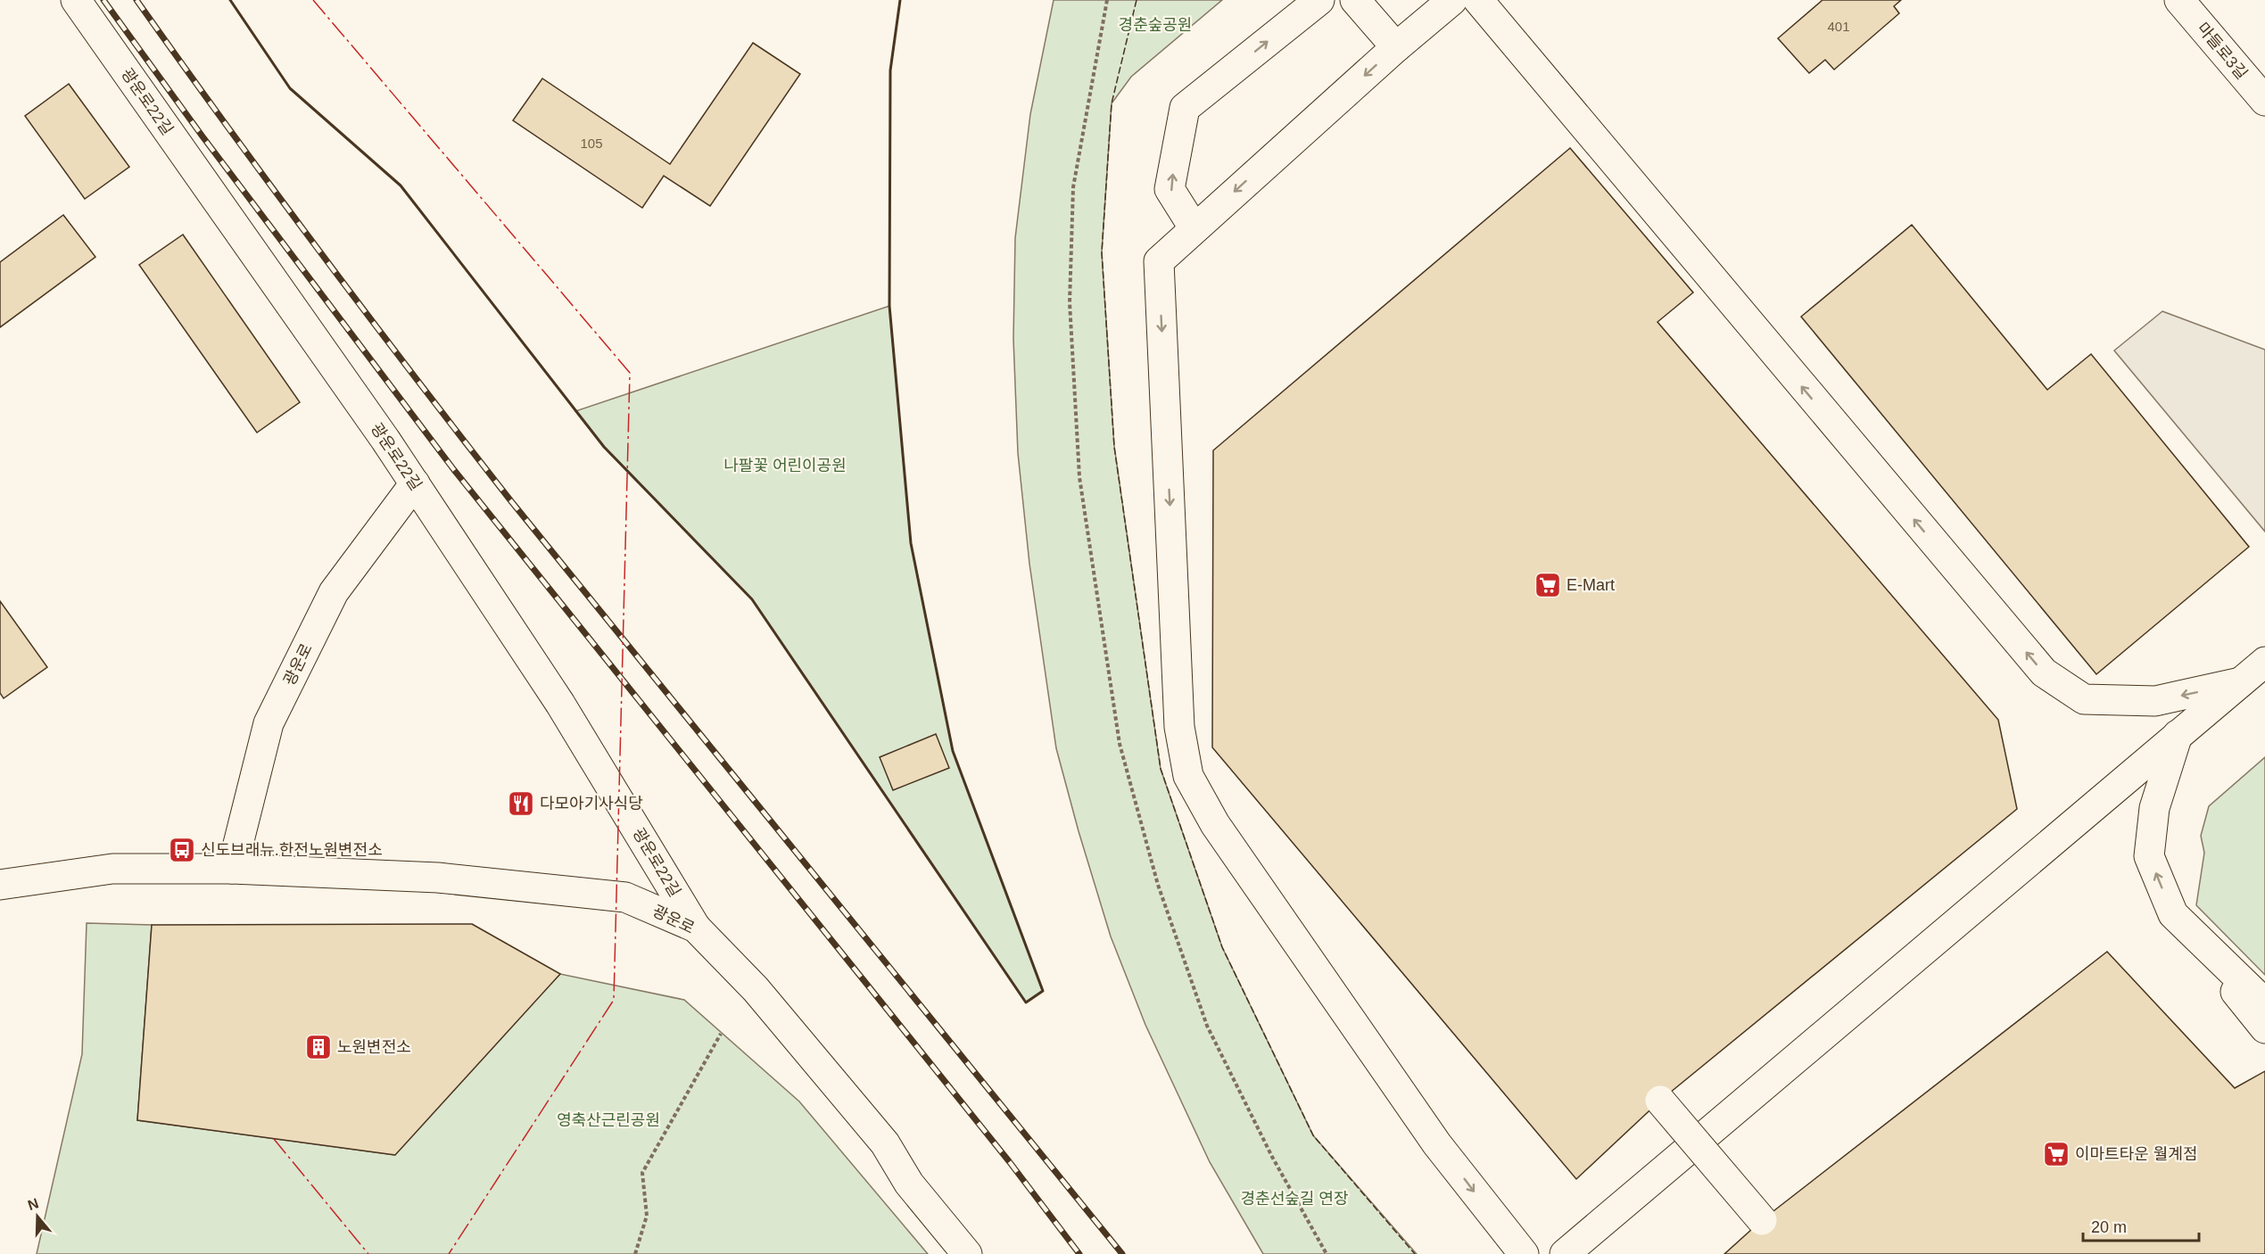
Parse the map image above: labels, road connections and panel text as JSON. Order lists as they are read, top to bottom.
{
  "streets": {
    "street": ["마들로3길", "광운로22길", "광운로"]
  },
  "crossings": [
    ["광운로22길", "광운로"]
  ],
  "parks": [
    "경춘숲공원",
    "나팔꽃 어린이공원",
    "영축산근린공원",
    "경춘선숲길 연장"
  ],
  "places": {
    "supermarket": ["E-Mart", "이마트타운 월계점"],
    "restaurant": ["다모아기사식당"],
    "bus stop": ["신도브래뉴.한전노원변전소"],
    "building": ["노원변전소"]
  },
  "house_numbers": ["401", "105"],
  "scale_bar": "20 m",
  "north": "top"
}
